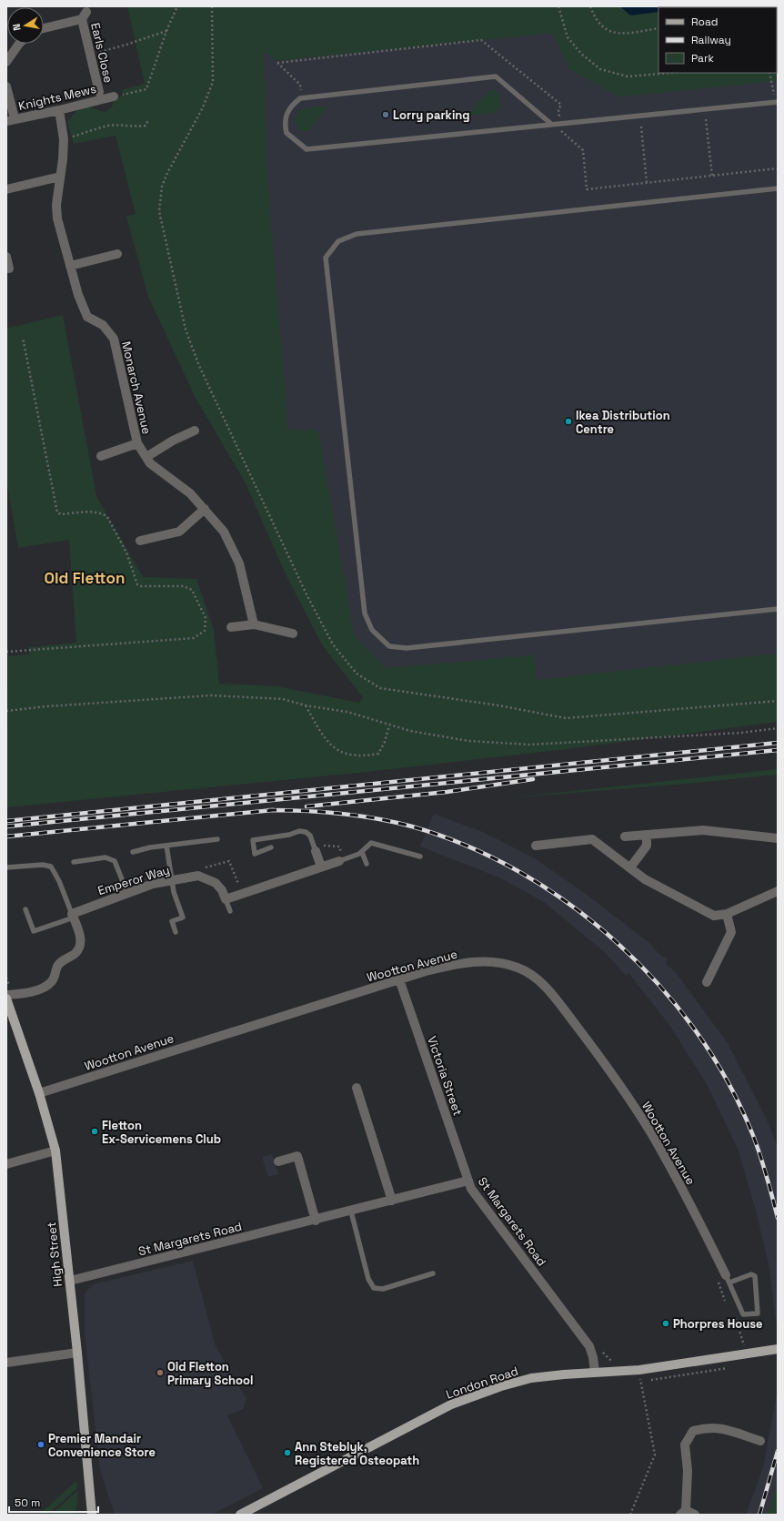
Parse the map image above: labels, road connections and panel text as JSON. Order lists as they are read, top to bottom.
{
  "streets": {
    "main road": ["High Street", "London Road"],
    "street": [
      "Earls Close",
      "Knights Mews",
      "Monarch Avenue",
      "Emperor Way",
      "Wootton Avenue",
      "Victoria Street",
      "St Margarets Road"
    ]
  },
  "crossings": [
    ["Knights Mews", "Monarch Avenue"],
    ["Wootton Avenue", "Victoria Street"],
    ["Wootton Avenue", "High Street"],
    ["Victoria Street", "St Margarets Road"],
    ["St Margarets Road", "High Street"],
    ["St Margarets Road", "London Road"]
  ],
  "districts": ["Old Fletton"],
  "places": [
    "Lorry parking",
    "Ikea Distribution Centre",
    "Fletton Ex-Servicemens Club",
    "Phorpres House",
    "Old Fletton Primary School",
    "Premier Mandair Convenience Store",
    "Ann Steblyk, Registered Osteopath"
  ],
  "legend": ["Road", "Railway", "Park"],
  "scale_bar": "50 m",
  "north": "left"
}
